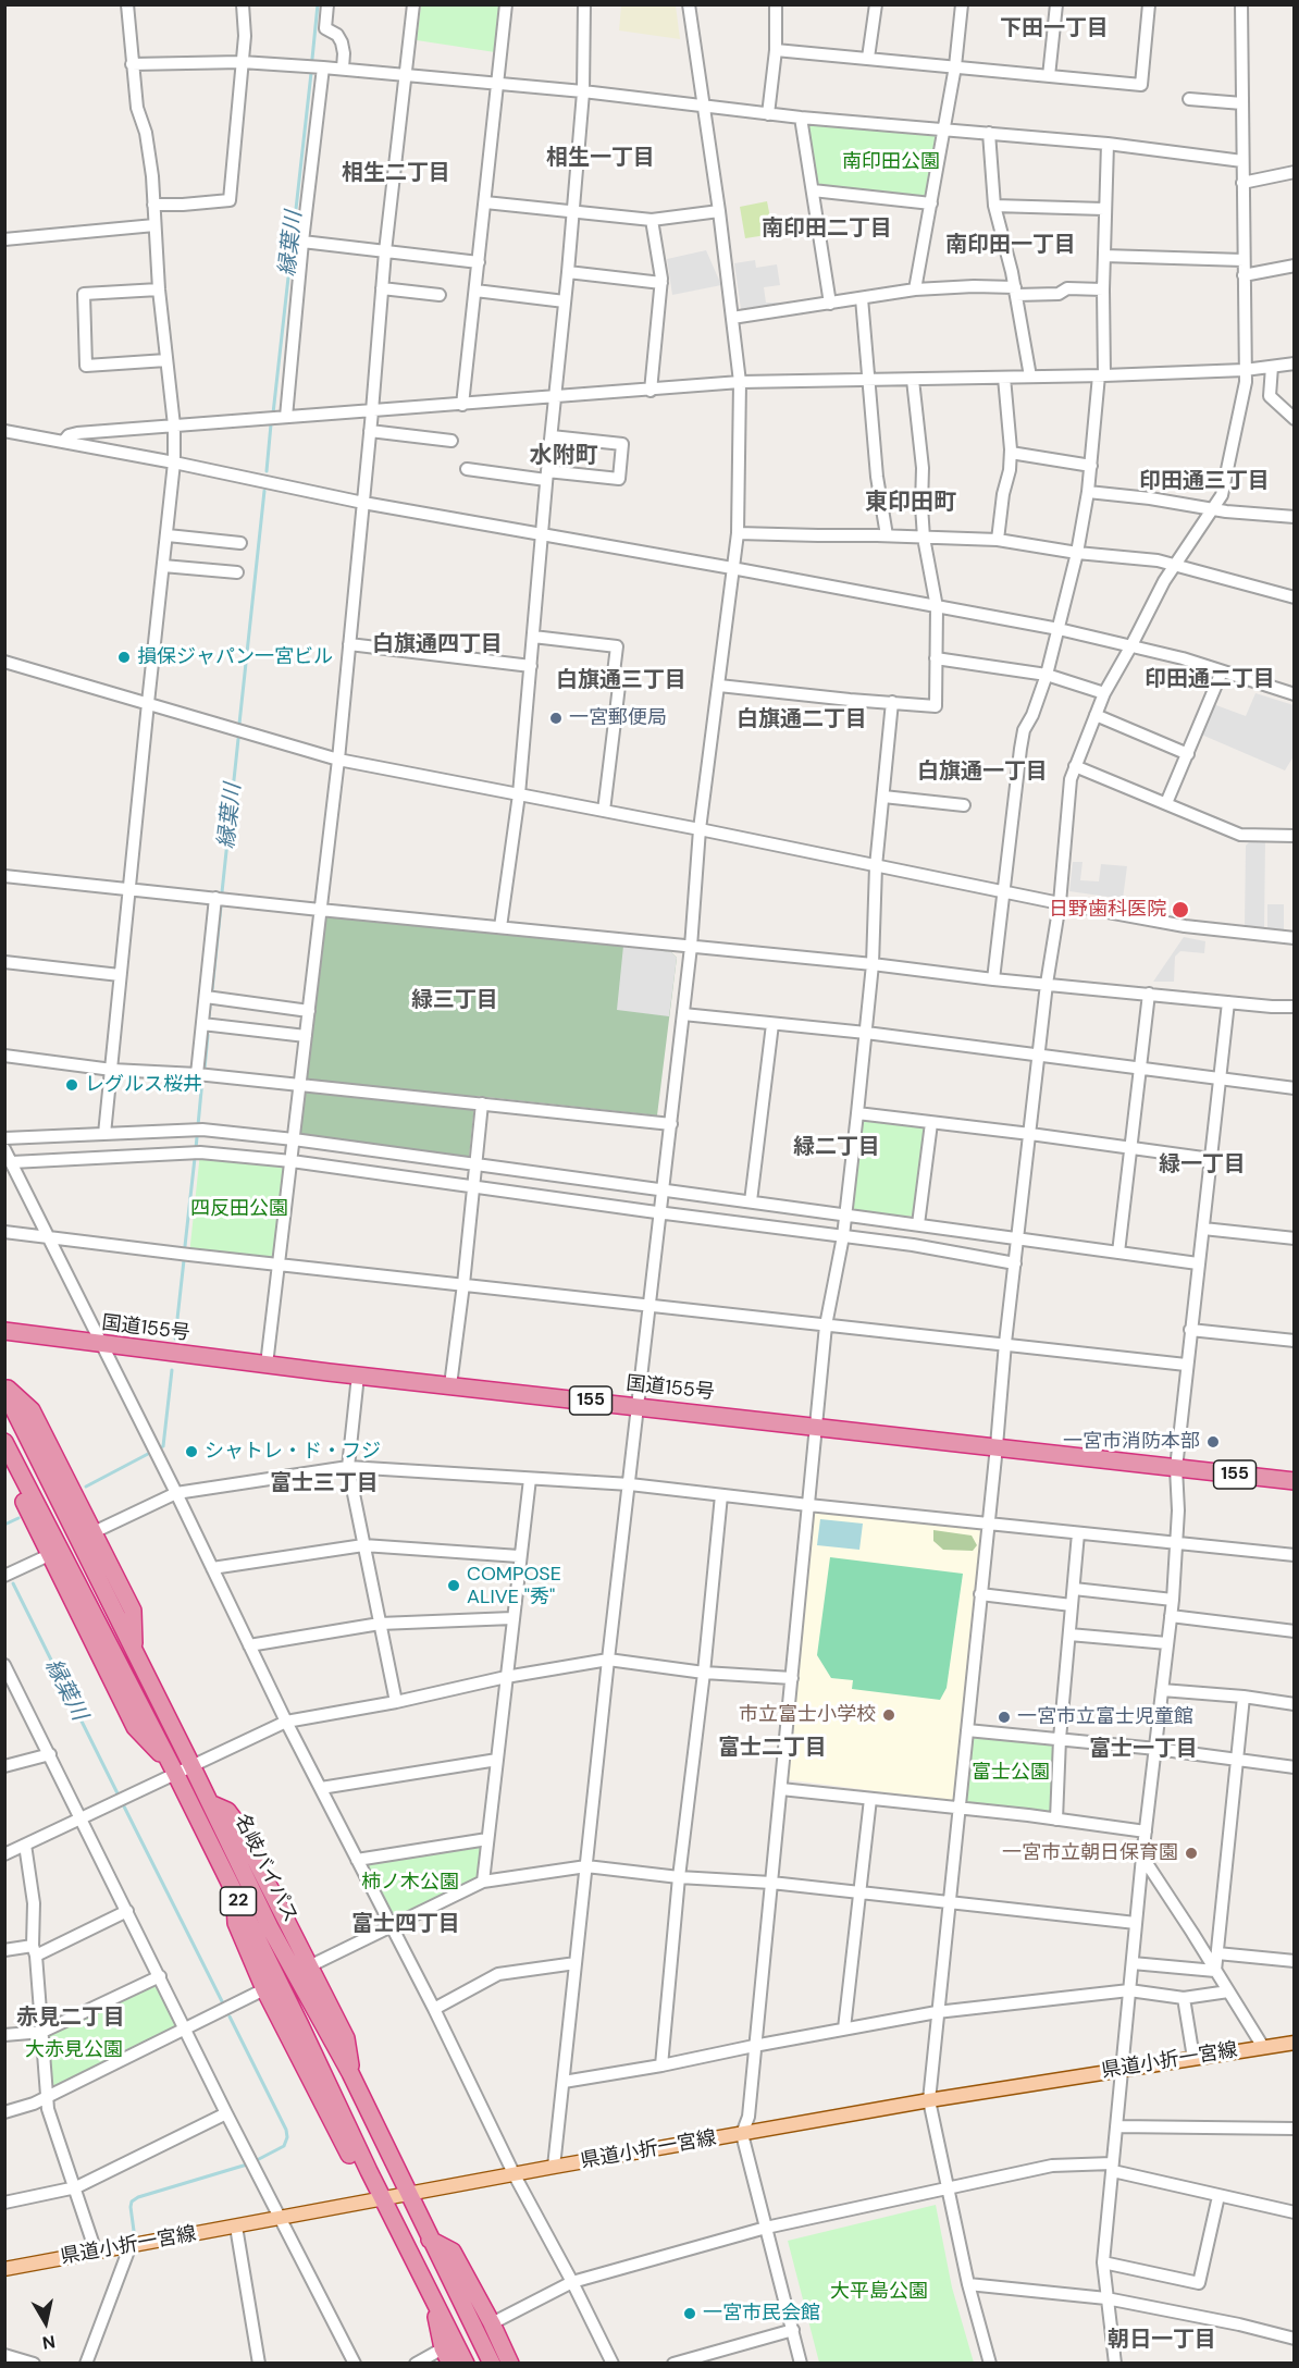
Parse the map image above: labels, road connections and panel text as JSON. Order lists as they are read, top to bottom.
{
  "streets": {
    "highway": [
      "国道155号",
      "155",
      "名岐バイパス",
      "22"
    ],
    "main road": ["県道小折一宮線"]
  },
  "crossings": [
    ["国道155号", "155"],
    ["名岐バイパス", "22"],
    ["名岐バイパス", "県道小折一宮線"]
  ],
  "districts": [
    "下田一丁目",
    "相生一丁目",
    "相生二丁目",
    "南印田二丁目",
    "南印田一丁目",
    "水附町",
    "印田通三丁目",
    "東印田町",
    "白旗通四丁目",
    "印田通二丁目",
    "白旗通三丁目",
    "白旗通二丁目",
    "白旗通一丁目",
    "緑三丁目",
    "緑二丁目",
    "緑一丁目",
    "富士三丁目",
    "富士二丁目",
    "富士一丁目",
    "富士四丁目",
    "赤見二丁目",
    "朝日一丁目"
  ],
  "water": ["縁葉川"],
  "parks": [
    "南印田公園",
    "四反田公園",
    "富士公園",
    "柿ノ木公園",
    "大赤見公園",
    "大平島公園"
  ],
  "places": [
    "損保ジャパン一宮ビル",
    "一宮郵便局",
    "日野歯科医院",
    "レグルス桜井",
    "一宮市消防本部",
    "シャトレ・ド・フジ",
    "COMPOSE ALIVE \"秀\"",
    "市立富士小学校",
    "一宮市立富士児童館",
    "一宮市立朝日保育園",
    "一宮市民会館"
  ],
  "north": "bottom"
}
